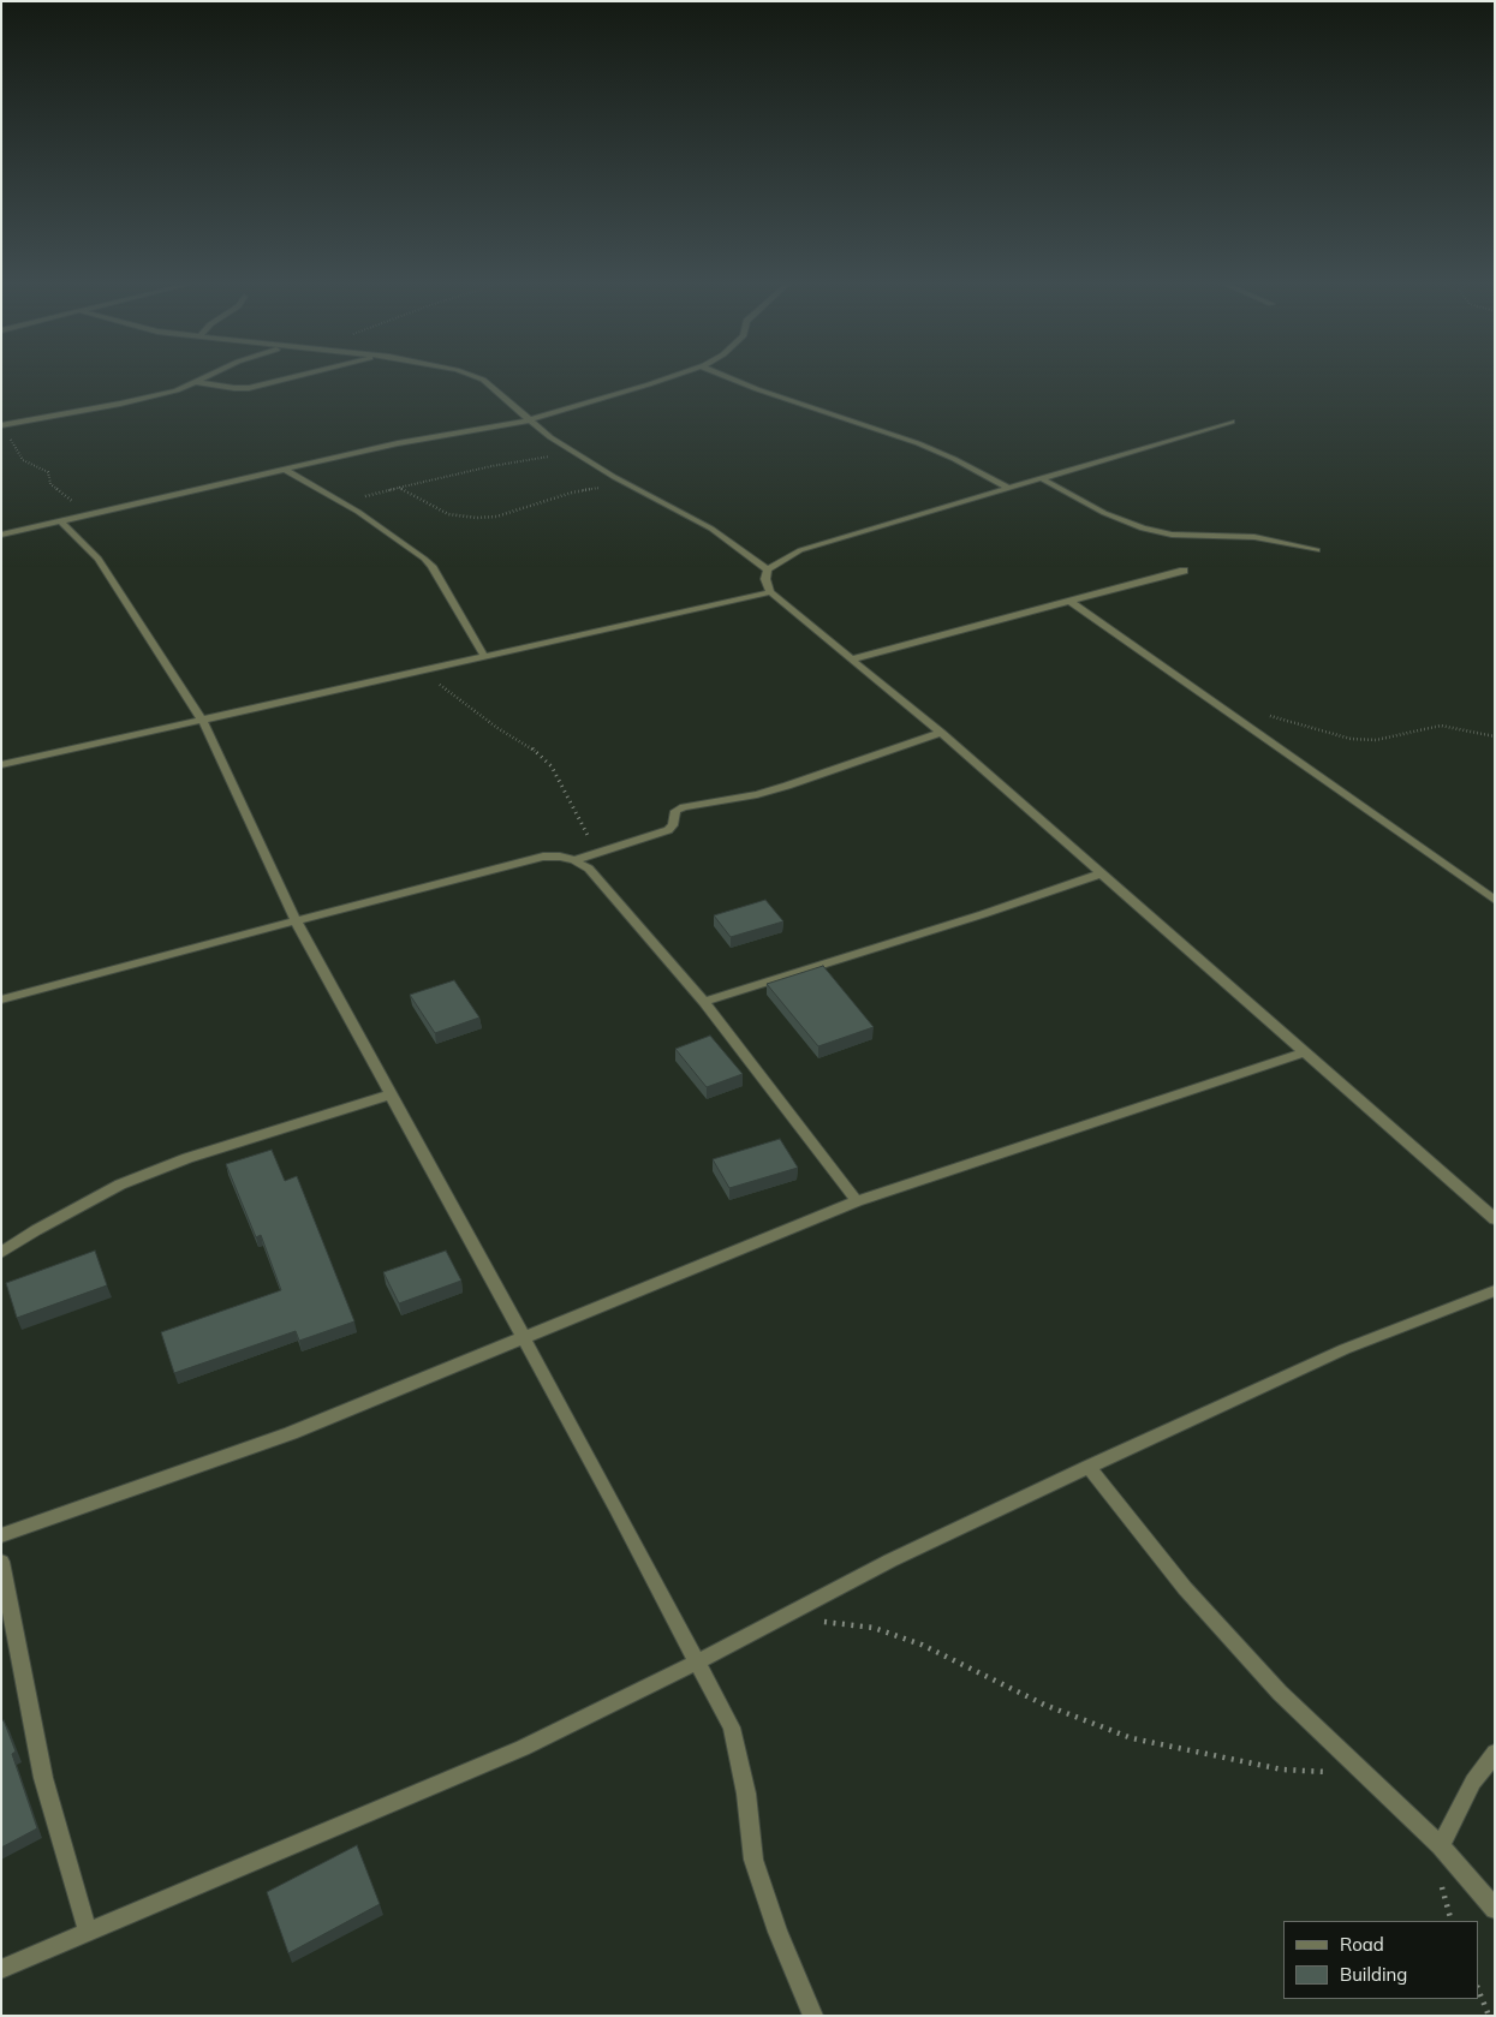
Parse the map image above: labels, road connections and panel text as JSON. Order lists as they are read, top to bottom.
{
  "legend": ["Road", "Building"]
}
